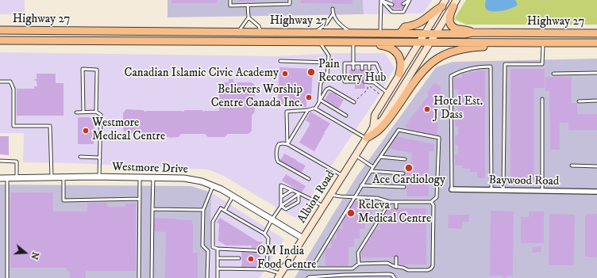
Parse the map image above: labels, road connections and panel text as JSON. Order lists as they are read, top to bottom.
{
  "streets": {
    "main road": ["Highway 27", "Albion Road"],
    "street": ["Westmore Drive", "Baywood Road"]
  },
  "crossings": [
    ["Highway 27", "Albion Road"],
    ["Westmore Drive", "Albion Road"]
  ],
  "places": [
    "Pain Recovery Hub",
    "Canadian Islamic Civic Academy",
    "Believers Worship Centre Canada Inc.",
    "Hotel Est. J Dass",
    "Westmore Medical Centre",
    "Ace Cardiology",
    "Releva Medical Centre",
    "OM India Food Centre"
  ],
  "north": "right"
}
